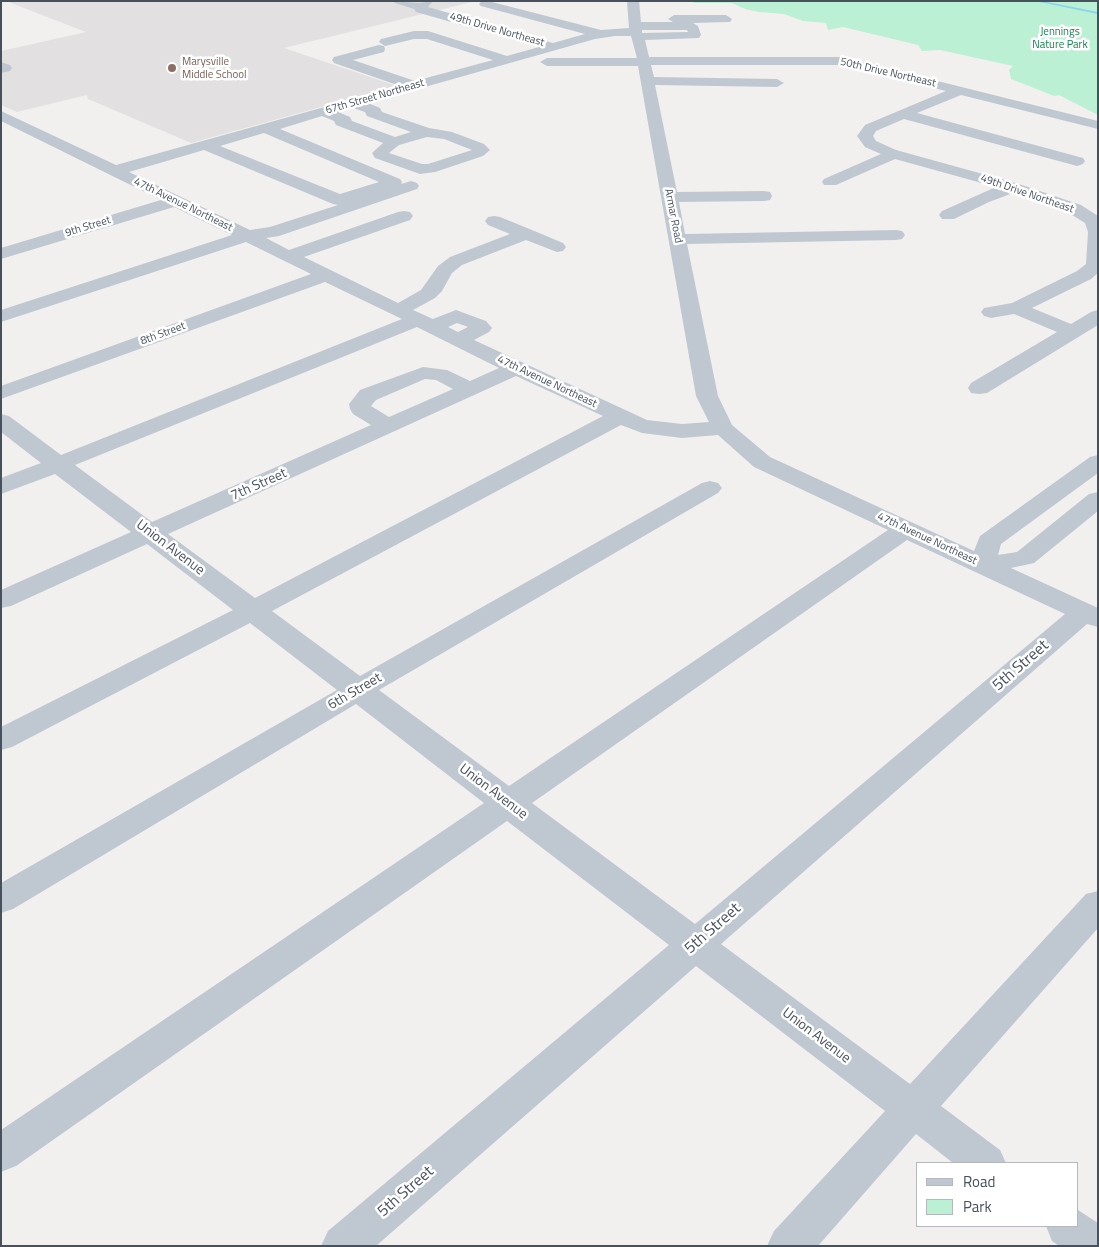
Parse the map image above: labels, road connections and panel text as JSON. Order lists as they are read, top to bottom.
{
  "streets": {
    "street": [
      "49th Drive Northeast",
      "50th Drive Northeast",
      "67th Street Northeast",
      "47th Avenue Northeast",
      "Armar Road",
      "9th Street",
      "8th Street",
      "7th Street",
      "Union Avenue",
      "5th Street",
      "6th Street"
    ]
  },
  "crossings": [
    ["49th Drive Northeast", "67th Street Northeast"],
    ["50th Drive Northeast", "Armar Road"],
    ["67th Street Northeast", "47th Avenue Northeast"],
    ["67th Street Northeast", "Armar Road"],
    ["47th Avenue Northeast", "Armar Road"],
    ["47th Avenue Northeast", "9th Street"],
    ["47th Avenue Northeast", "8th Street"],
    ["47th Avenue Northeast", "7th Street"],
    ["47th Avenue Northeast", "5th Street"],
    ["7th Street", "Union Avenue"],
    ["Union Avenue", "5th Street"],
    ["Union Avenue", "6th Street"]
  ],
  "parks": ["Jennings Nature Park"],
  "places": ["Marysville Middle School"],
  "legend": ["Road", "Park"]
}
